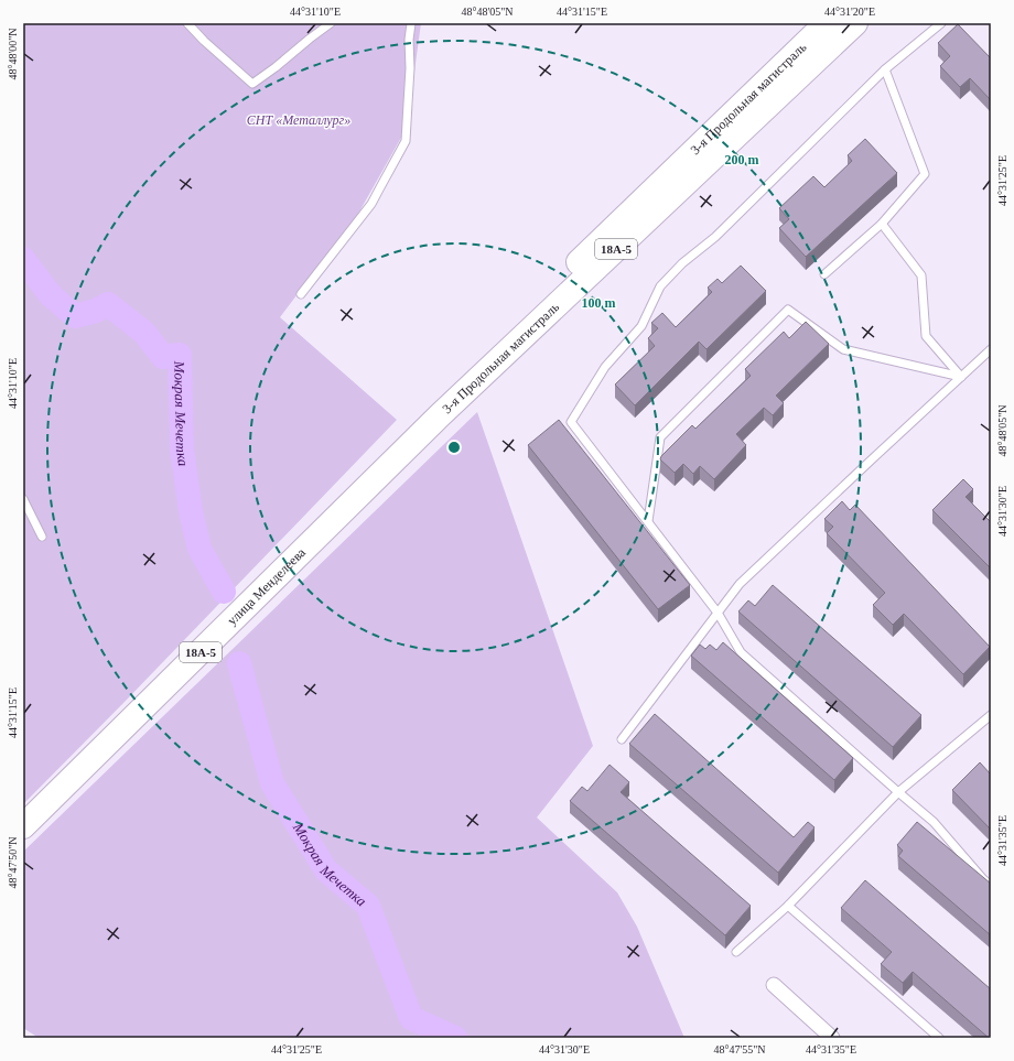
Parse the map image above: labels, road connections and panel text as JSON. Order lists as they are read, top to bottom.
{
  "streets": {
    "highway": ["3-я Продольная магистраль", "18А-5", "улица Менделеева"]
  },
  "crossings": [
    ["3-я Продольная магистраль", "улица Менделеева"]
  ],
  "water": ["Мокрая Мечетка"],
  "parks": ["СНТ «Металлург»"],
  "coordinates": [
    "44°31'10\"E",
    "48°48'05\"N",
    "44°31'15\"E",
    "44°31'20\"E",
    "48°48'00\"N",
    "44°31'25\"E",
    "44°31'30\"E",
    "44°31'35\"E",
    "48°47'50\"N",
    "48°47'55\"N"
  ],
  "rings": ["200 m", "100 m"]
}
